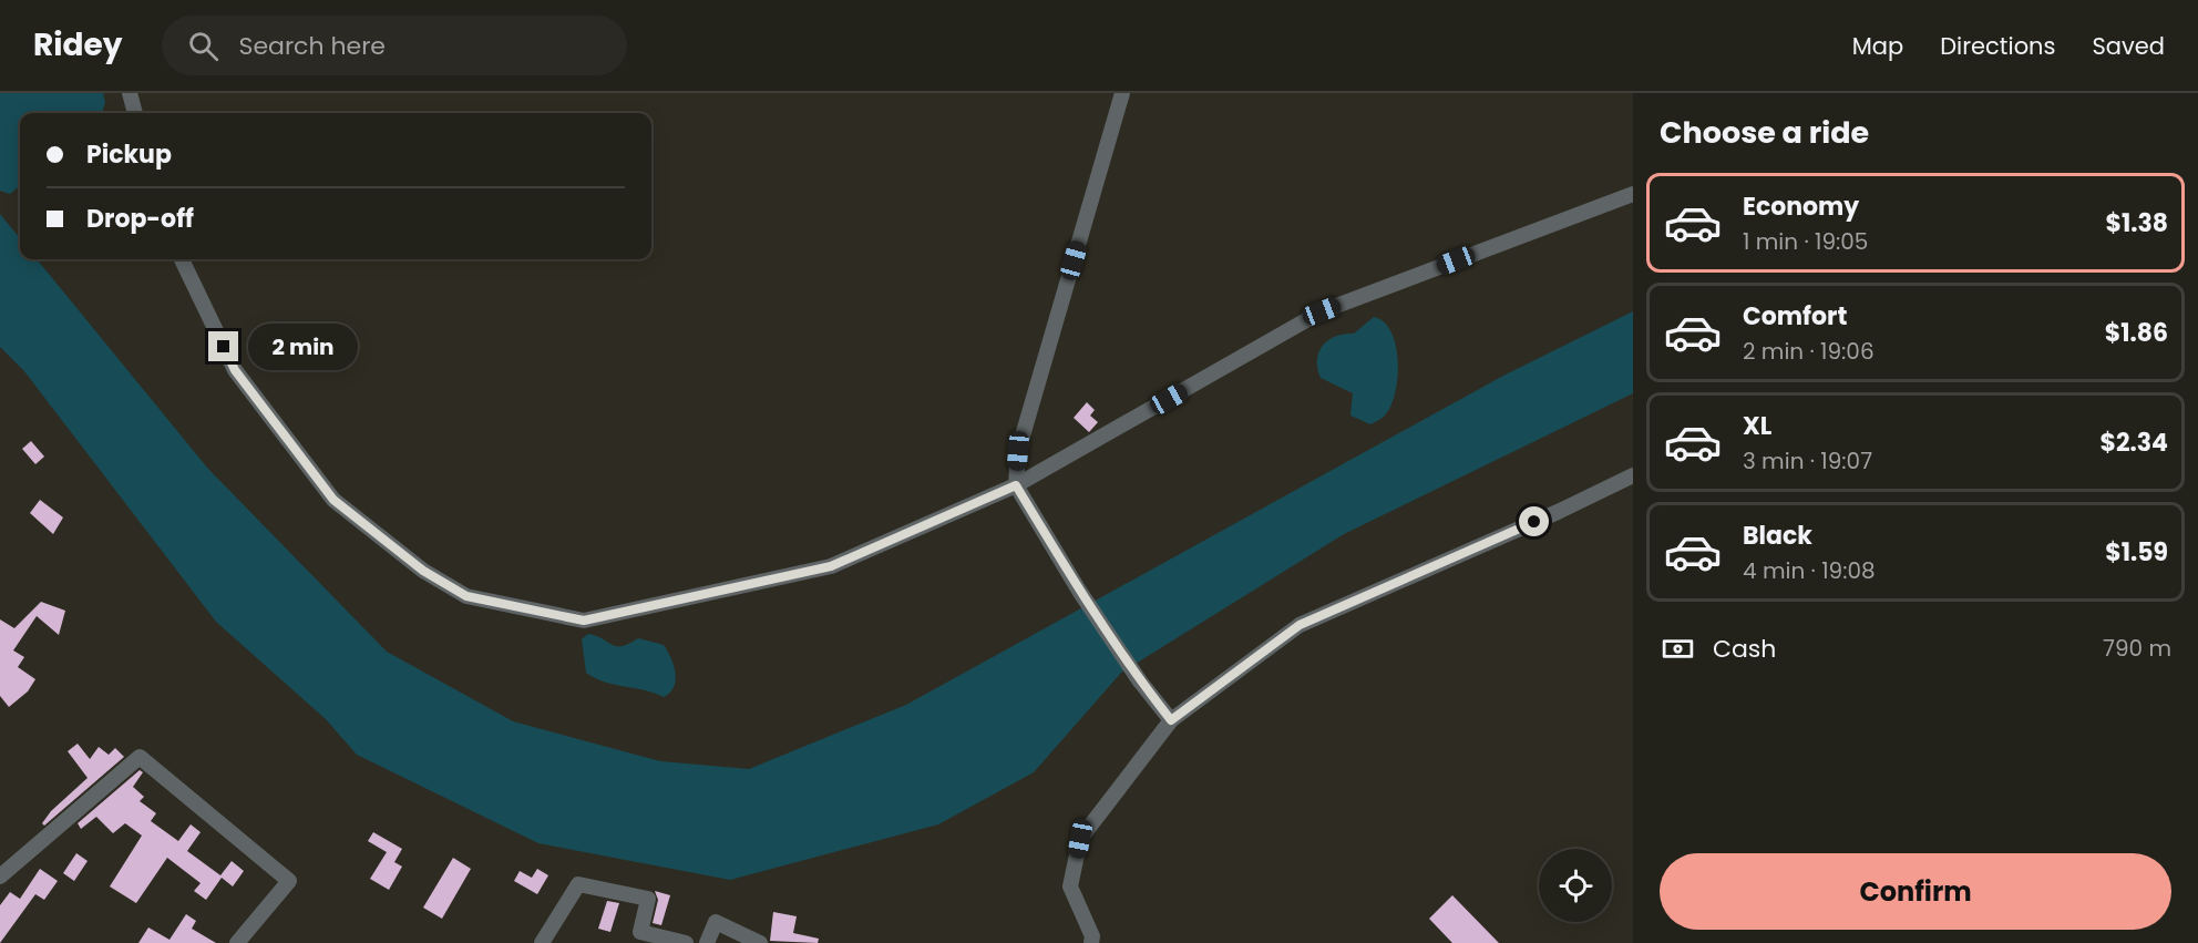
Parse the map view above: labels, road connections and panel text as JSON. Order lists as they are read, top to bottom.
{
  "page": {
    "header": "Ridey",
    "search": "Search here",
    "nav": ["Map", "Directions", "Saved"],
    "heading": "Choose a ride",
    "banner": ["Pickup", "Drop-off"],
    "list": [
      {
        "name": "Economy",
        "note": "1 min · 19:05",
        "value": "$1.38"
      },
      {
        "name": "Comfort",
        "note": "2 min · 19:06",
        "value": "$1.86"
      },
      {
        "name": "XL",
        "note": "3 min · 19:07",
        "value": "$2.34"
      },
      {
        "name": "Black",
        "note": "4 min · 19:08",
        "value": "$1.59"
      }
    ],
    "bubble": "2 min",
    "pay": ["Cash", "790 m"],
    "buttons": "Confirm"
  }
}
